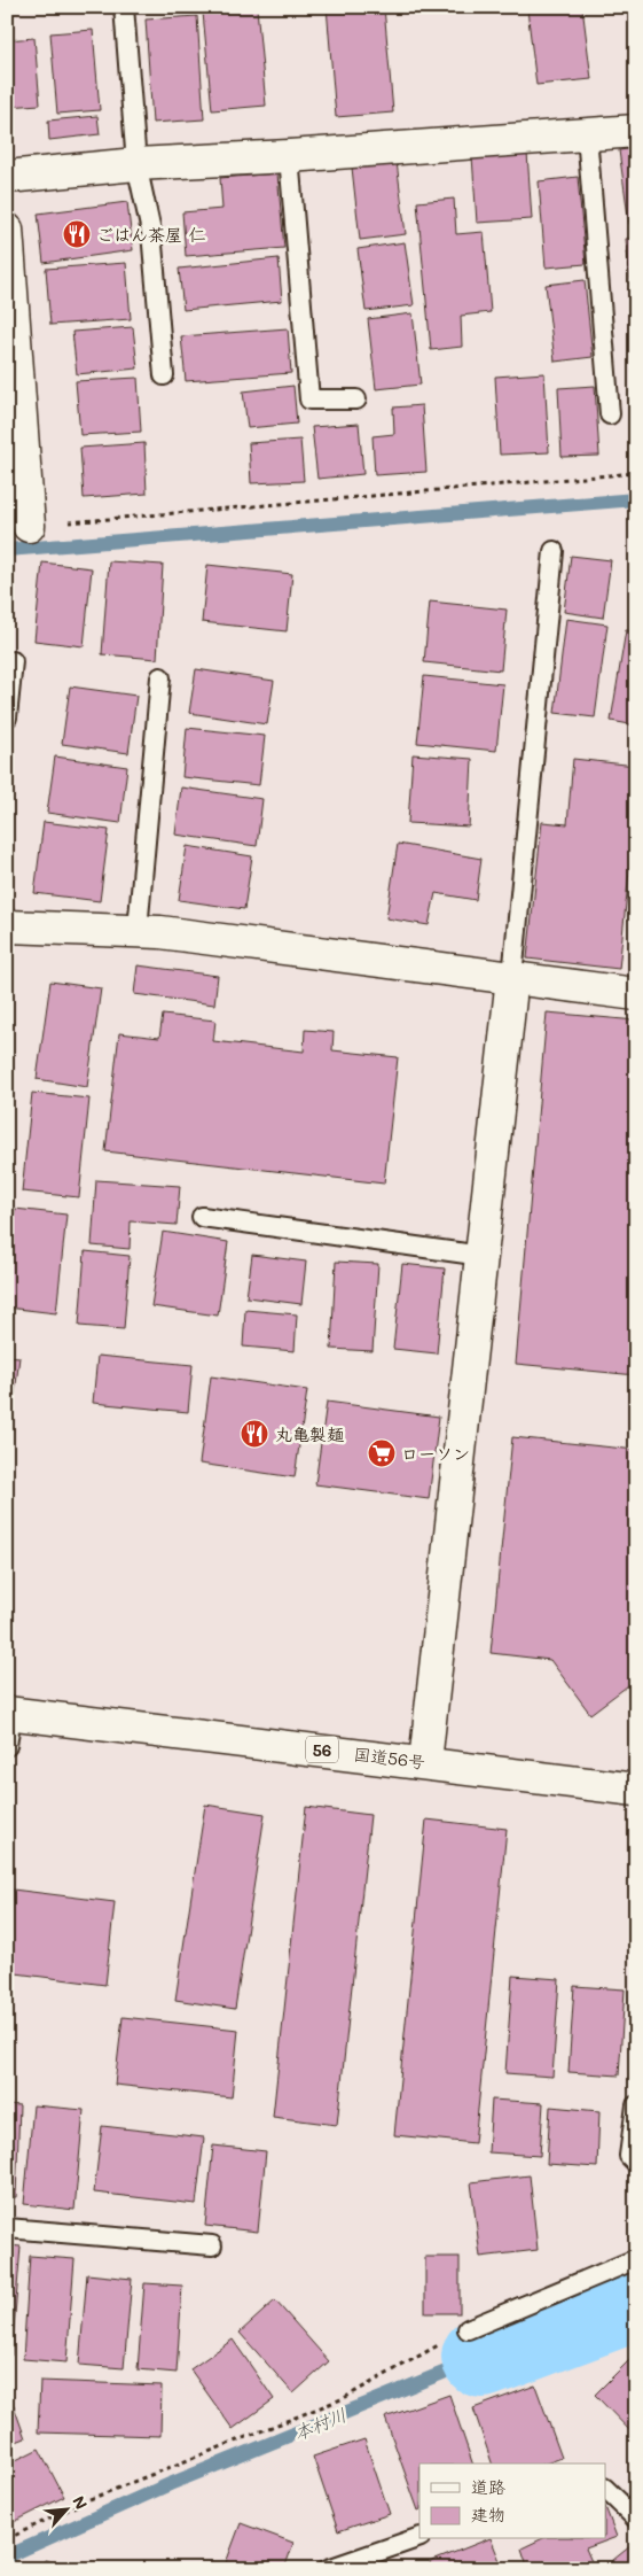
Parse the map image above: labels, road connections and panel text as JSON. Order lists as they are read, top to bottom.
{
  "streets": {
    "main road": ["56", "国道56号"]
  },
  "water": ["本村川"],
  "places": {
    "restaurant": ["ごはん茶屋 仁", "丸亀製麺"],
    "supermarket": ["ローソン"]
  },
  "legend": ["道路", "建物"],
  "north": "top right"
}
